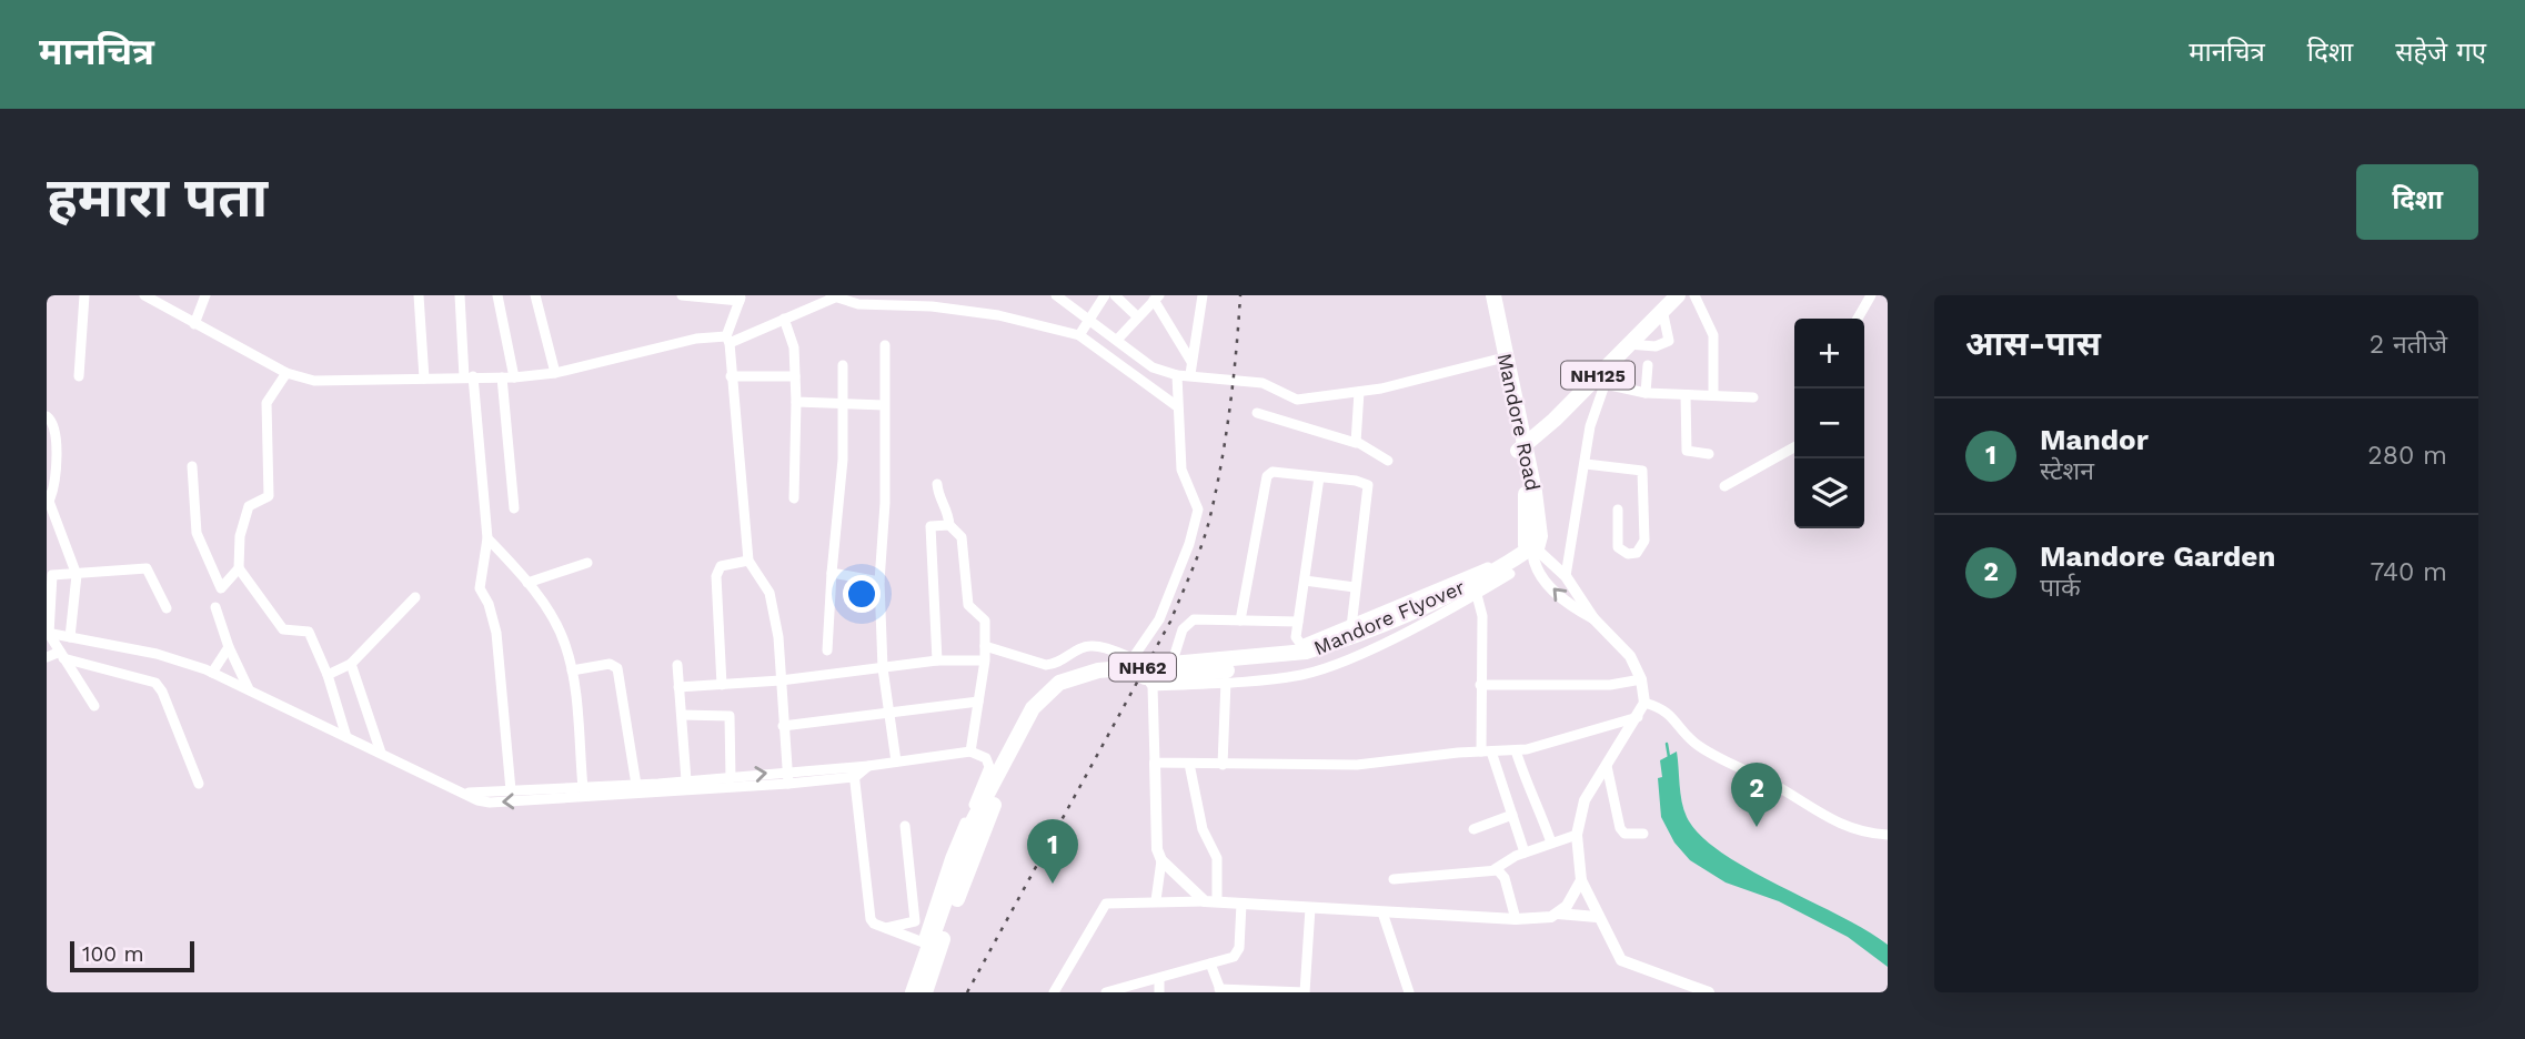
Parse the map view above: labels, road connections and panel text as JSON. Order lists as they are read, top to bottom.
{
  "streets": {
    "highway": [
      "NH125",
      "Mandore Road",
      "Mandore Flyover",
      "NH62"
    ]
  },
  "crossings": [
    ["NH125", "Mandore Road"],
    ["Mandore Flyover", "NH62"]
  ],
  "scale_bar": "100 m",
  "page": {
    "header": "मानचित्र",
    "nav": ["मानचित्र", "दिशा", "सहेजे गए"],
    "buttons": "दिशा",
    "title": "हमारा पता",
    "heading": ["आस-पास", "2 नतीजे"],
    "map_buttons": ["+", "−"],
    "list": [
      {
        "mark": "1",
        "name": "Mandor",
        "note": "स्टेशन",
        "value": "280 m"
      },
      {
        "mark": "2",
        "name": "Mandore Garden",
        "note": "पार्क",
        "value": "740 m"
      }
    ],
    "pins": ["2", "1"],
    "scale": "100 m"
  }
}
